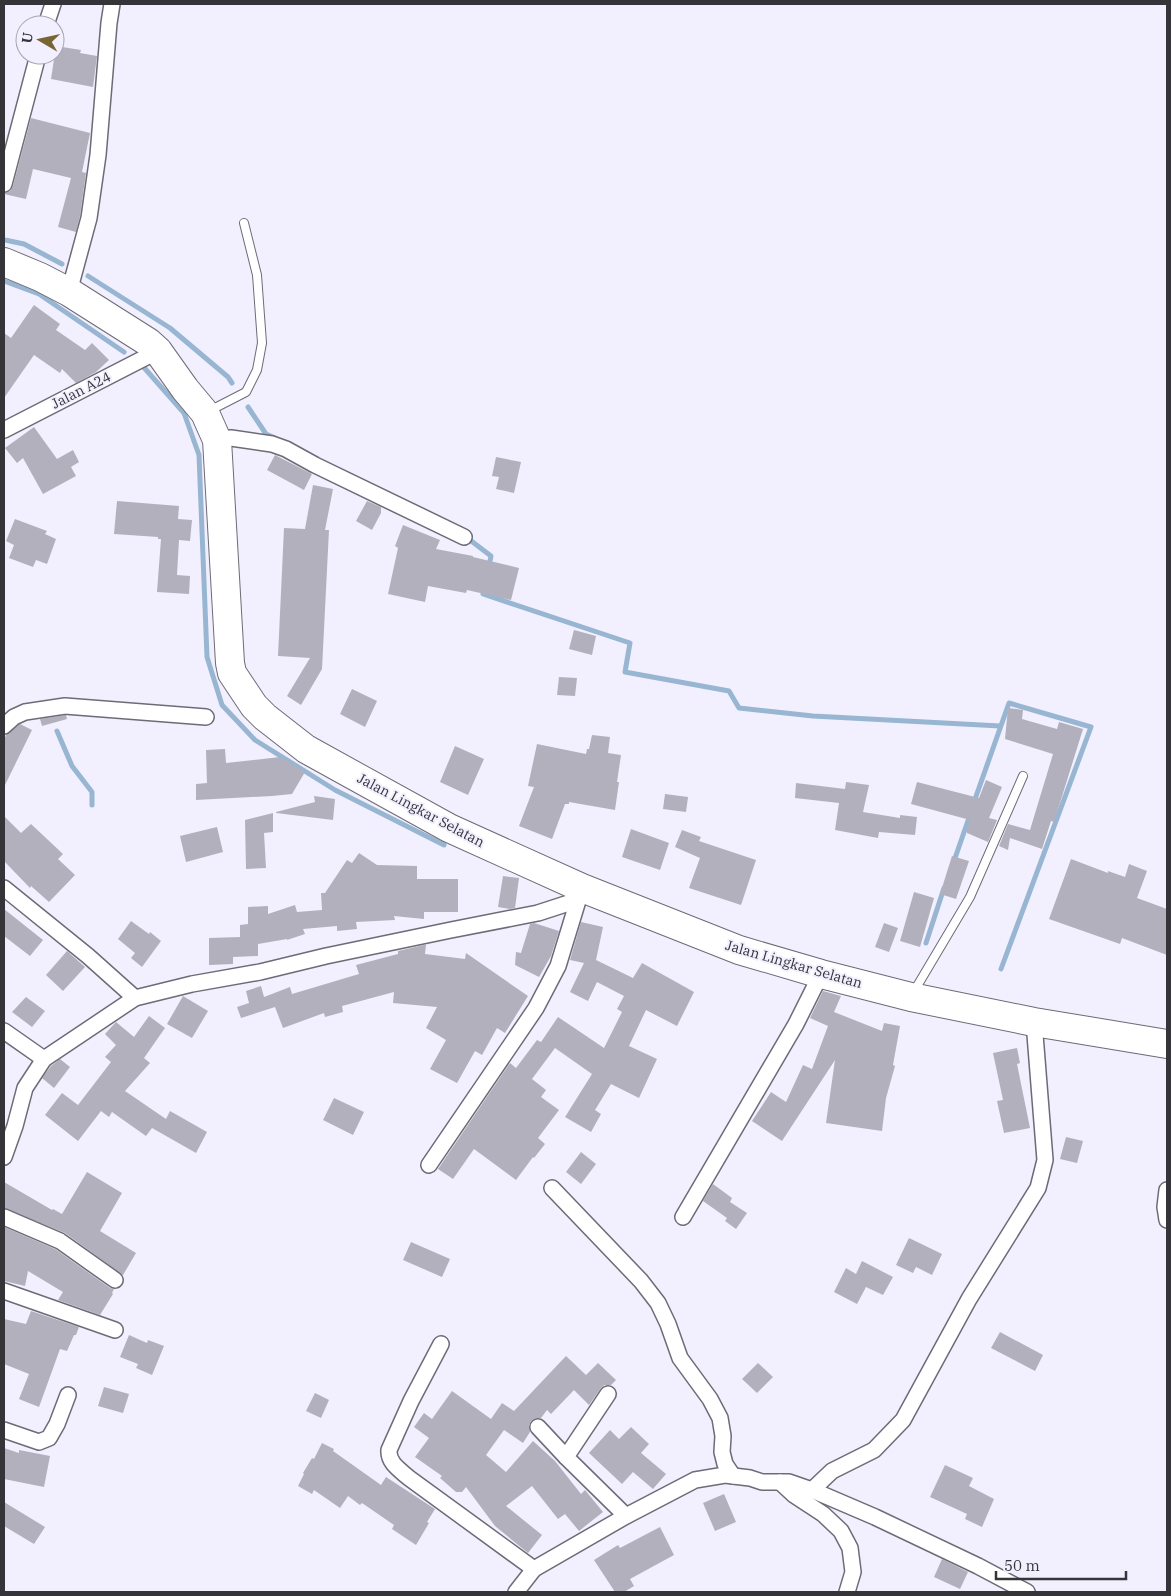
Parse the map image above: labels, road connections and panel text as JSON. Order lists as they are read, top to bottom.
{
  "streets": {
    "highway": ["Jalan Lingkar Selatan"],
    "street": ["Jalan A24"]
  },
  "crossings": [
    ["Jalan A24", "Jalan Lingkar Selatan"]
  ],
  "scale_bar": "50 m",
  "north": "left"
}
